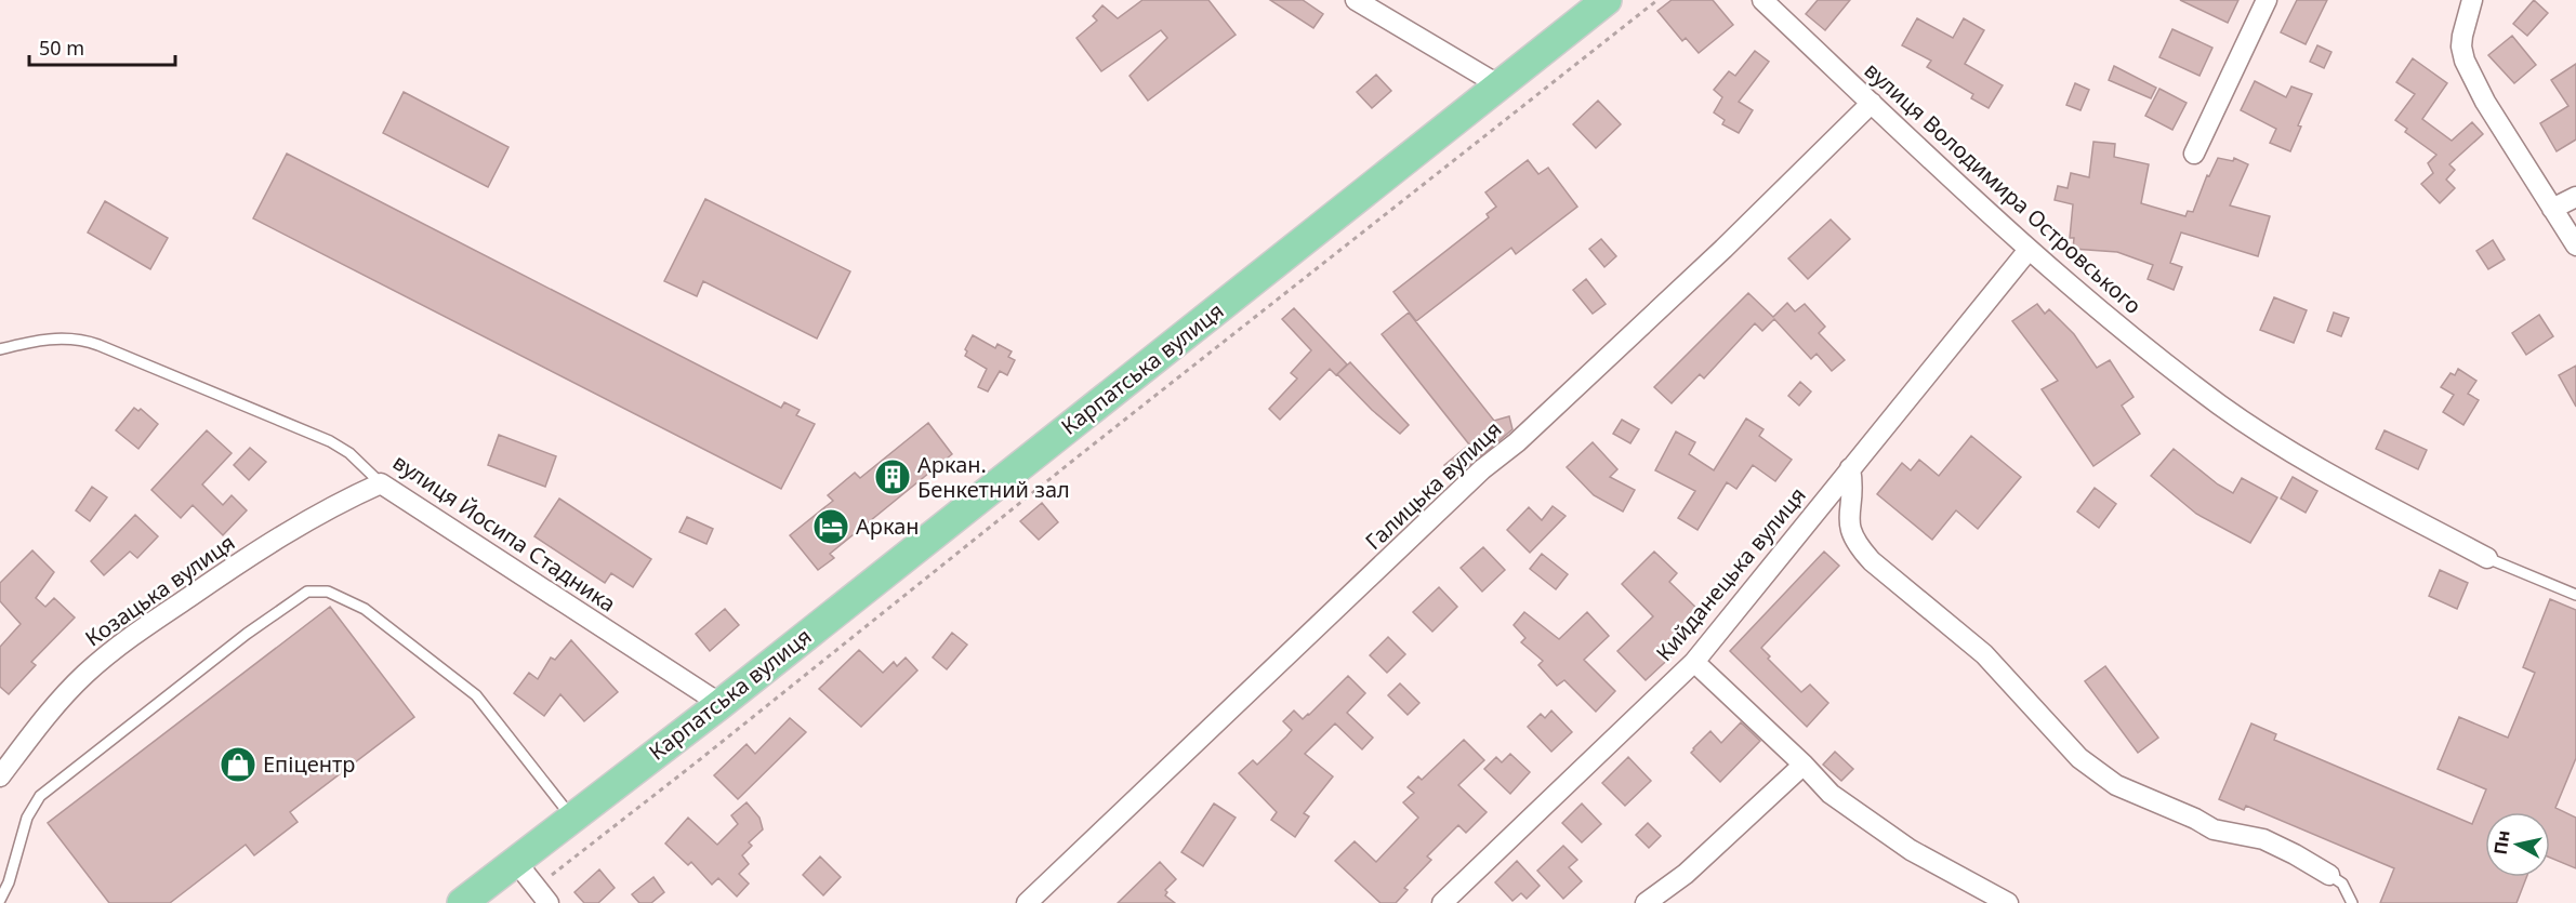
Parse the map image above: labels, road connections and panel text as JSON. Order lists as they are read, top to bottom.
{
  "streets": {
    "main road": ["Карпатська вулиця"],
    "street": [
      "вулиця Володимира Островського",
      "Галицька вулиця",
      "вулиця Йосипа Стадника",
      "Кийданецька вулиця",
      "Козацька вулиця"
    ]
  },
  "crossings": [
    ["вулиця Володимира Островського", "Галицька вулиця"],
    ["вулиця Володимира Островського", "Кийданецька вулиця"],
    ["Карпатська вулиця", "вулиця Йосипа Стадника"],
    ["вулиця Йосипа Стадника", "Козацька вулиця"]
  ],
  "places": {
    "building": ["Аркан. Бенкетний зал"],
    "hotel": ["Аркан"],
    "shop": ["Епіцентр"]
  },
  "scale_bar": "50 m",
  "north": "left"
}
